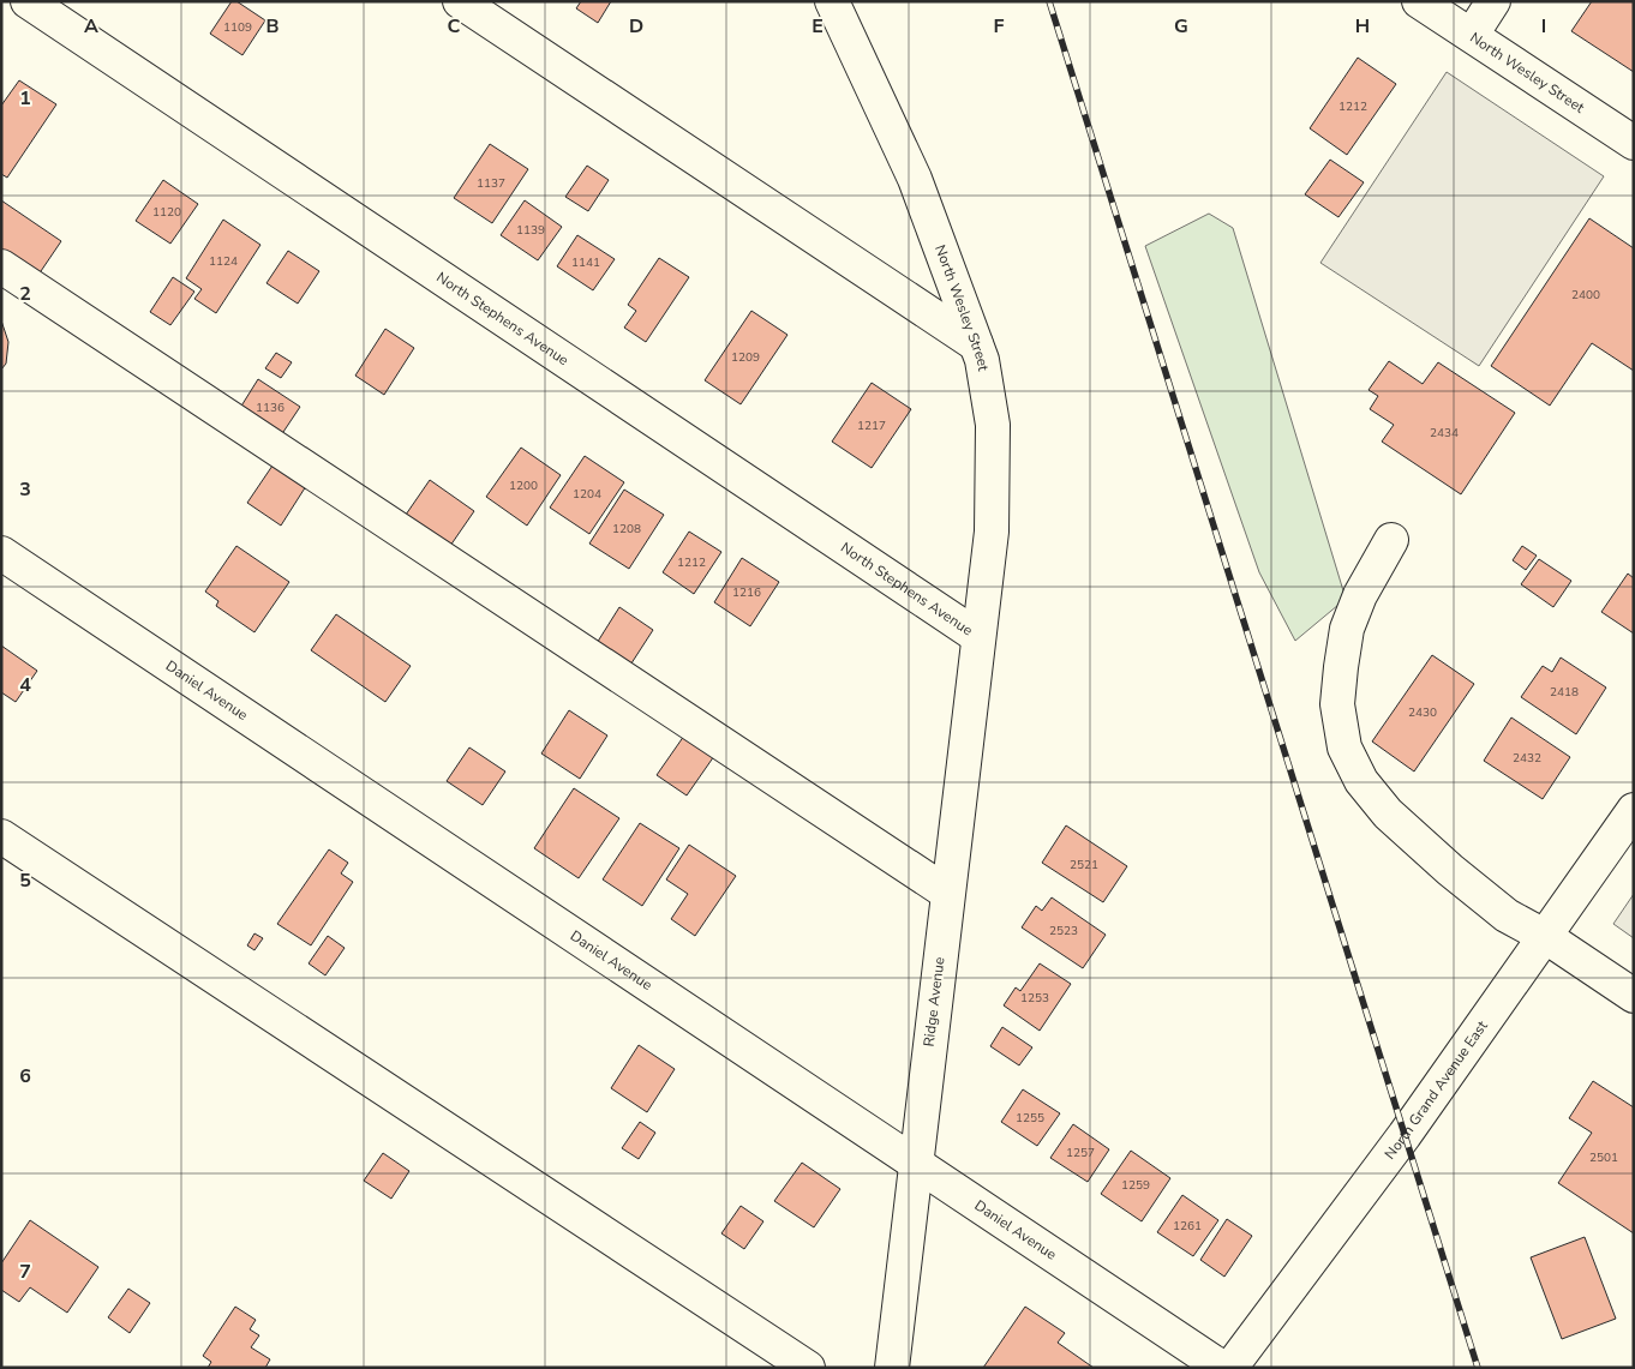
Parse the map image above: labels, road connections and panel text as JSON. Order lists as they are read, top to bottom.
{
  "streets": {
    "street": [
      "North Wesley Street",
      "North Stephens Avenue",
      "Daniel Avenue",
      "Ridge Avenue",
      "North Grand Avenue East"
    ]
  },
  "crossings": [
    ["North Wesley Street", "North Stephens Avenue"],
    ["North Wesley Street", "Ridge Avenue"],
    ["North Stephens Avenue", "Ridge Avenue"],
    ["Daniel Avenue", "Ridge Avenue"]
  ],
  "house_numbers": [
    "1109",
    "1212",
    "1137",
    "1120",
    "1139",
    "1124",
    "1141",
    "2400",
    "1209",
    "1136",
    "1217",
    "2434",
    "1200",
    "1204",
    "1208",
    "1212",
    "1216",
    "2418",
    "2430",
    "2432",
    "2521",
    "2523",
    "1253",
    "1255",
    "1257",
    "2501",
    "1259",
    "1261"
  ],
  "grid": {
    "columns": [
      "A",
      "B",
      "C",
      "D",
      "E",
      "F",
      "G",
      "H",
      "I"
    ],
    "rows": [
      "1",
      "2",
      "3",
      "4",
      "5",
      "6",
      "7"
    ]
  }
}
